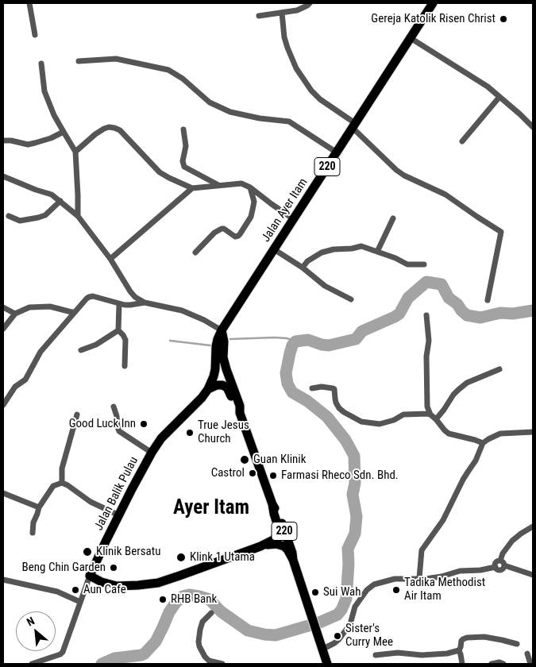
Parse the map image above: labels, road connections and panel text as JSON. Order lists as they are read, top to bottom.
{
  "streets": {
    "main road": ["220", "Jalan Ayer Itam", "Jalan Balik Pulau"]
  },
  "crossings": [
    ["220", "Jalan Ayer Itam"],
    ["220", "Jalan Balik Pulau"],
    ["Jalan Ayer Itam", "Jalan Balik Pulau"]
  ],
  "districts": ["Ayer Itam"],
  "places": [
    "Gereja Katolik Risen Christ",
    "Good Luck Inn",
    "True Jesus Church",
    "Guan Klinik",
    "Castrol",
    "Farmasi Rheco Sdn. Bhd.",
    "Klinik Bersatu",
    "Klink 1 Utama",
    "Beng Chin Garden",
    "Aun Cafe",
    "Tadika Methodist Air Itam",
    "Sui Wah",
    "RHB Bank",
    "Sister's Curry Mee"
  ],
  "north": "top left"
}
